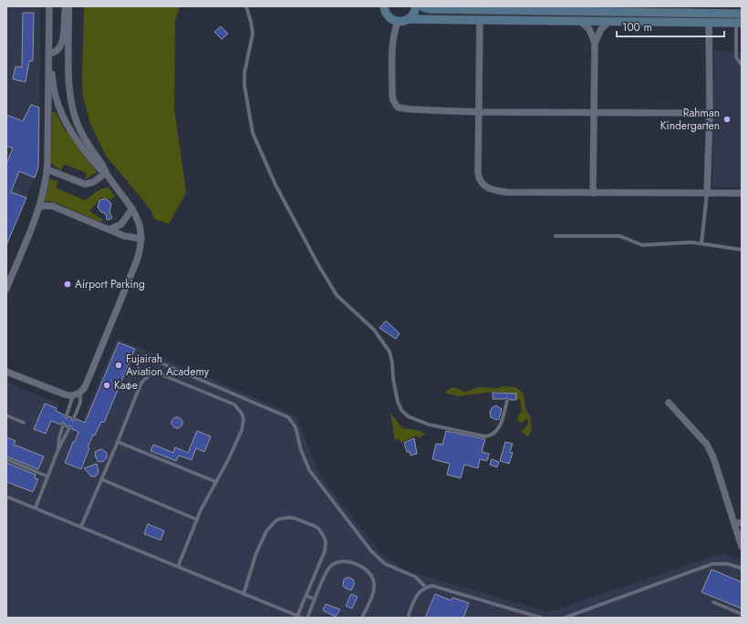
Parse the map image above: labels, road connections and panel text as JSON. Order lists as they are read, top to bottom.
{
  "places": [
    "Rahman Kindergarten",
    "Airport Parking",
    "Fujairah Aviation Academy",
    "Кафе"
  ],
  "scale_bar": "100 m"
}
